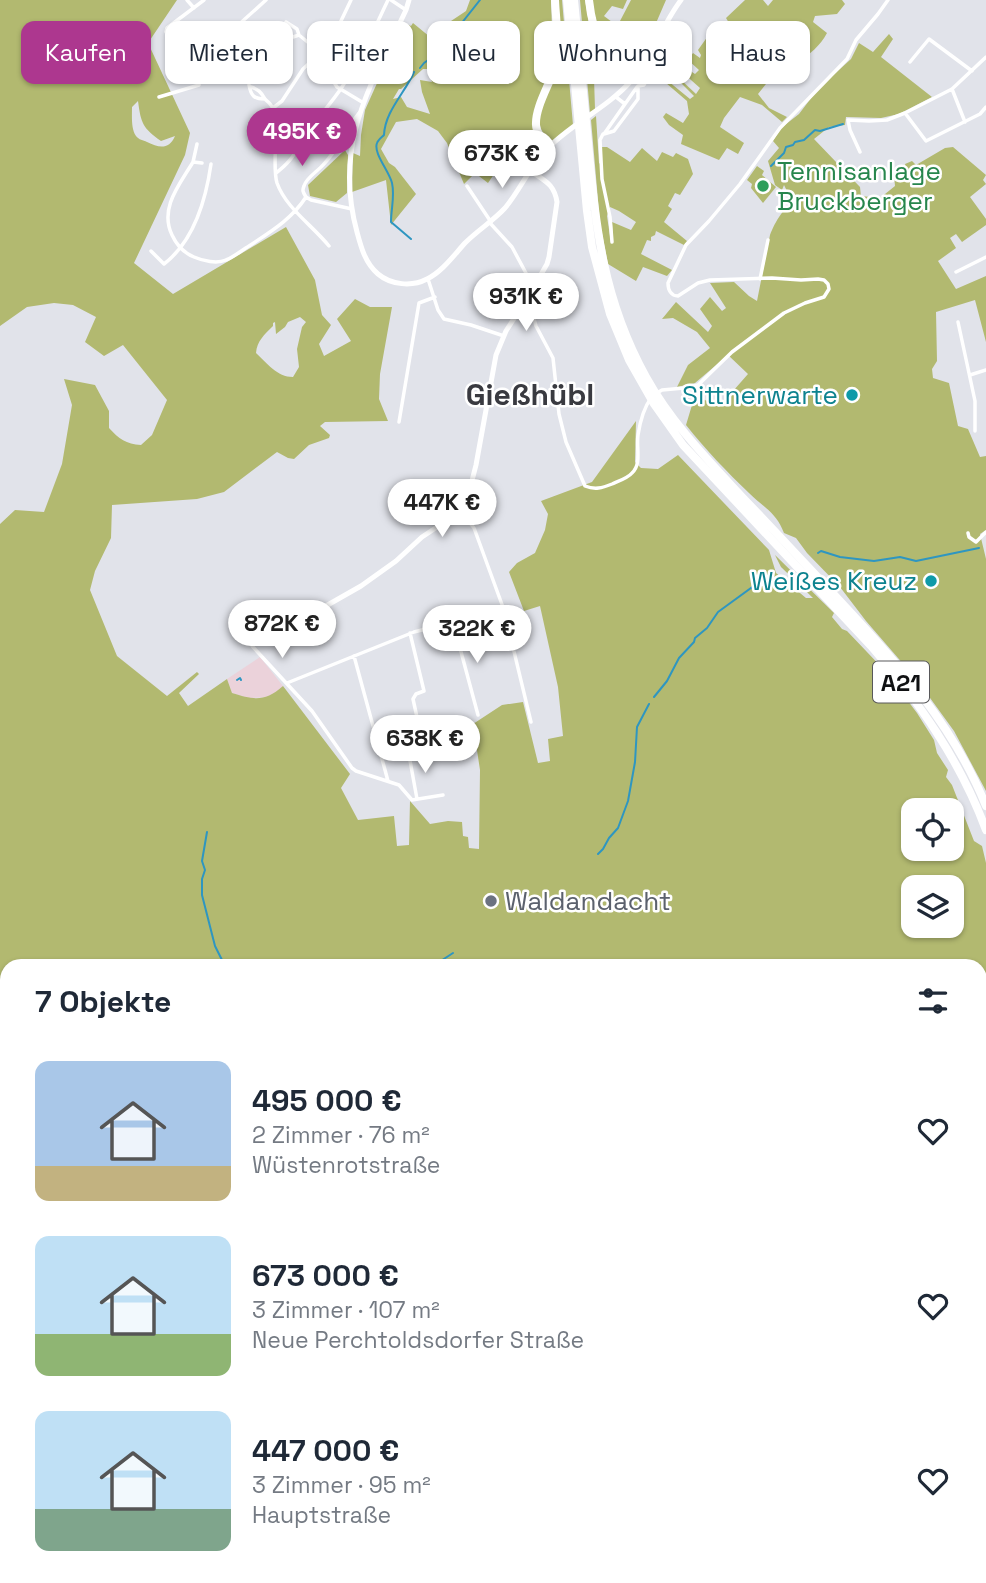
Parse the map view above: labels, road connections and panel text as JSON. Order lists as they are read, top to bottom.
{
  "streets": {
    "highway": ["A21"]
  },
  "districts": ["Gießhübl"],
  "places": [
    "Tennisanlage Bruckberger",
    "Sittnerwarte",
    "Weißes Kreuz",
    "Waldandacht"
  ],
  "page": {
    "chip": [
      "Kaufen",
      "Mieten",
      "Filter",
      "Neu",
      "Wohnung",
      "Haus"
    ],
    "price": [
      "495K €",
      "673K €",
      "931K €",
      "447K €",
      "872K €",
      "322K €",
      "638K €"
    ],
    "heading": "7 Objekte",
    "list": [
      {
        "name": "495 000 €",
        "note": "2 Zimmer · 76 m² · Wüstenrotstraße"
      },
      {
        "name": "673 000 €",
        "note": "3 Zimmer · 107 m² · Neue Perchtoldsdorfer Straße"
      },
      {
        "name": "447 000 €",
        "note": "3 Zimmer · 95 m² · Hauptstraße"
      }
    ]
  }
}
